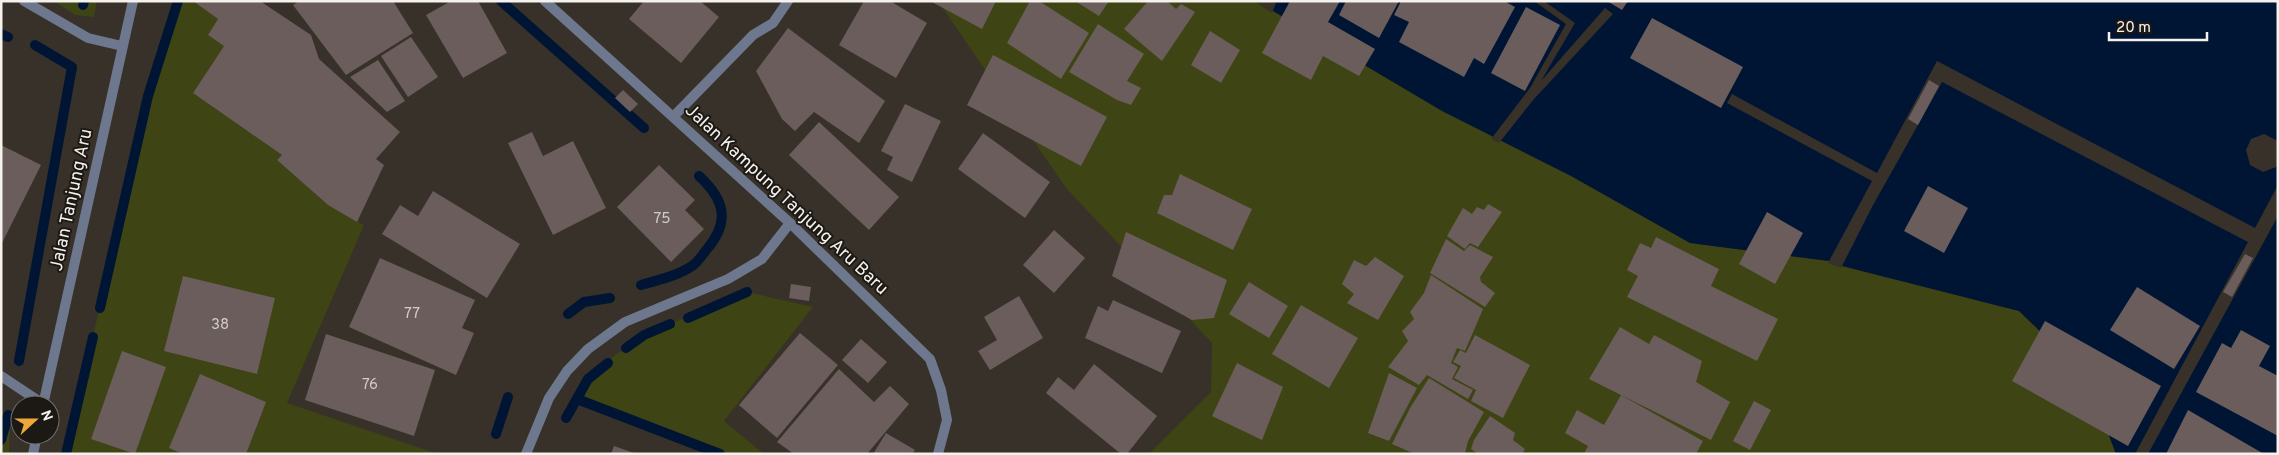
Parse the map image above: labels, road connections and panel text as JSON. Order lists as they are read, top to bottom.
{
  "streets": {
    "street": ["Jalan Tanjung Aru", "Jalan Kampung Tanjung Aru Baru"]
  },
  "house_numbers": [
    "75",
    "77",
    "38",
    "76"
  ],
  "scale_bar": "20 m",
  "north": "right"
}
